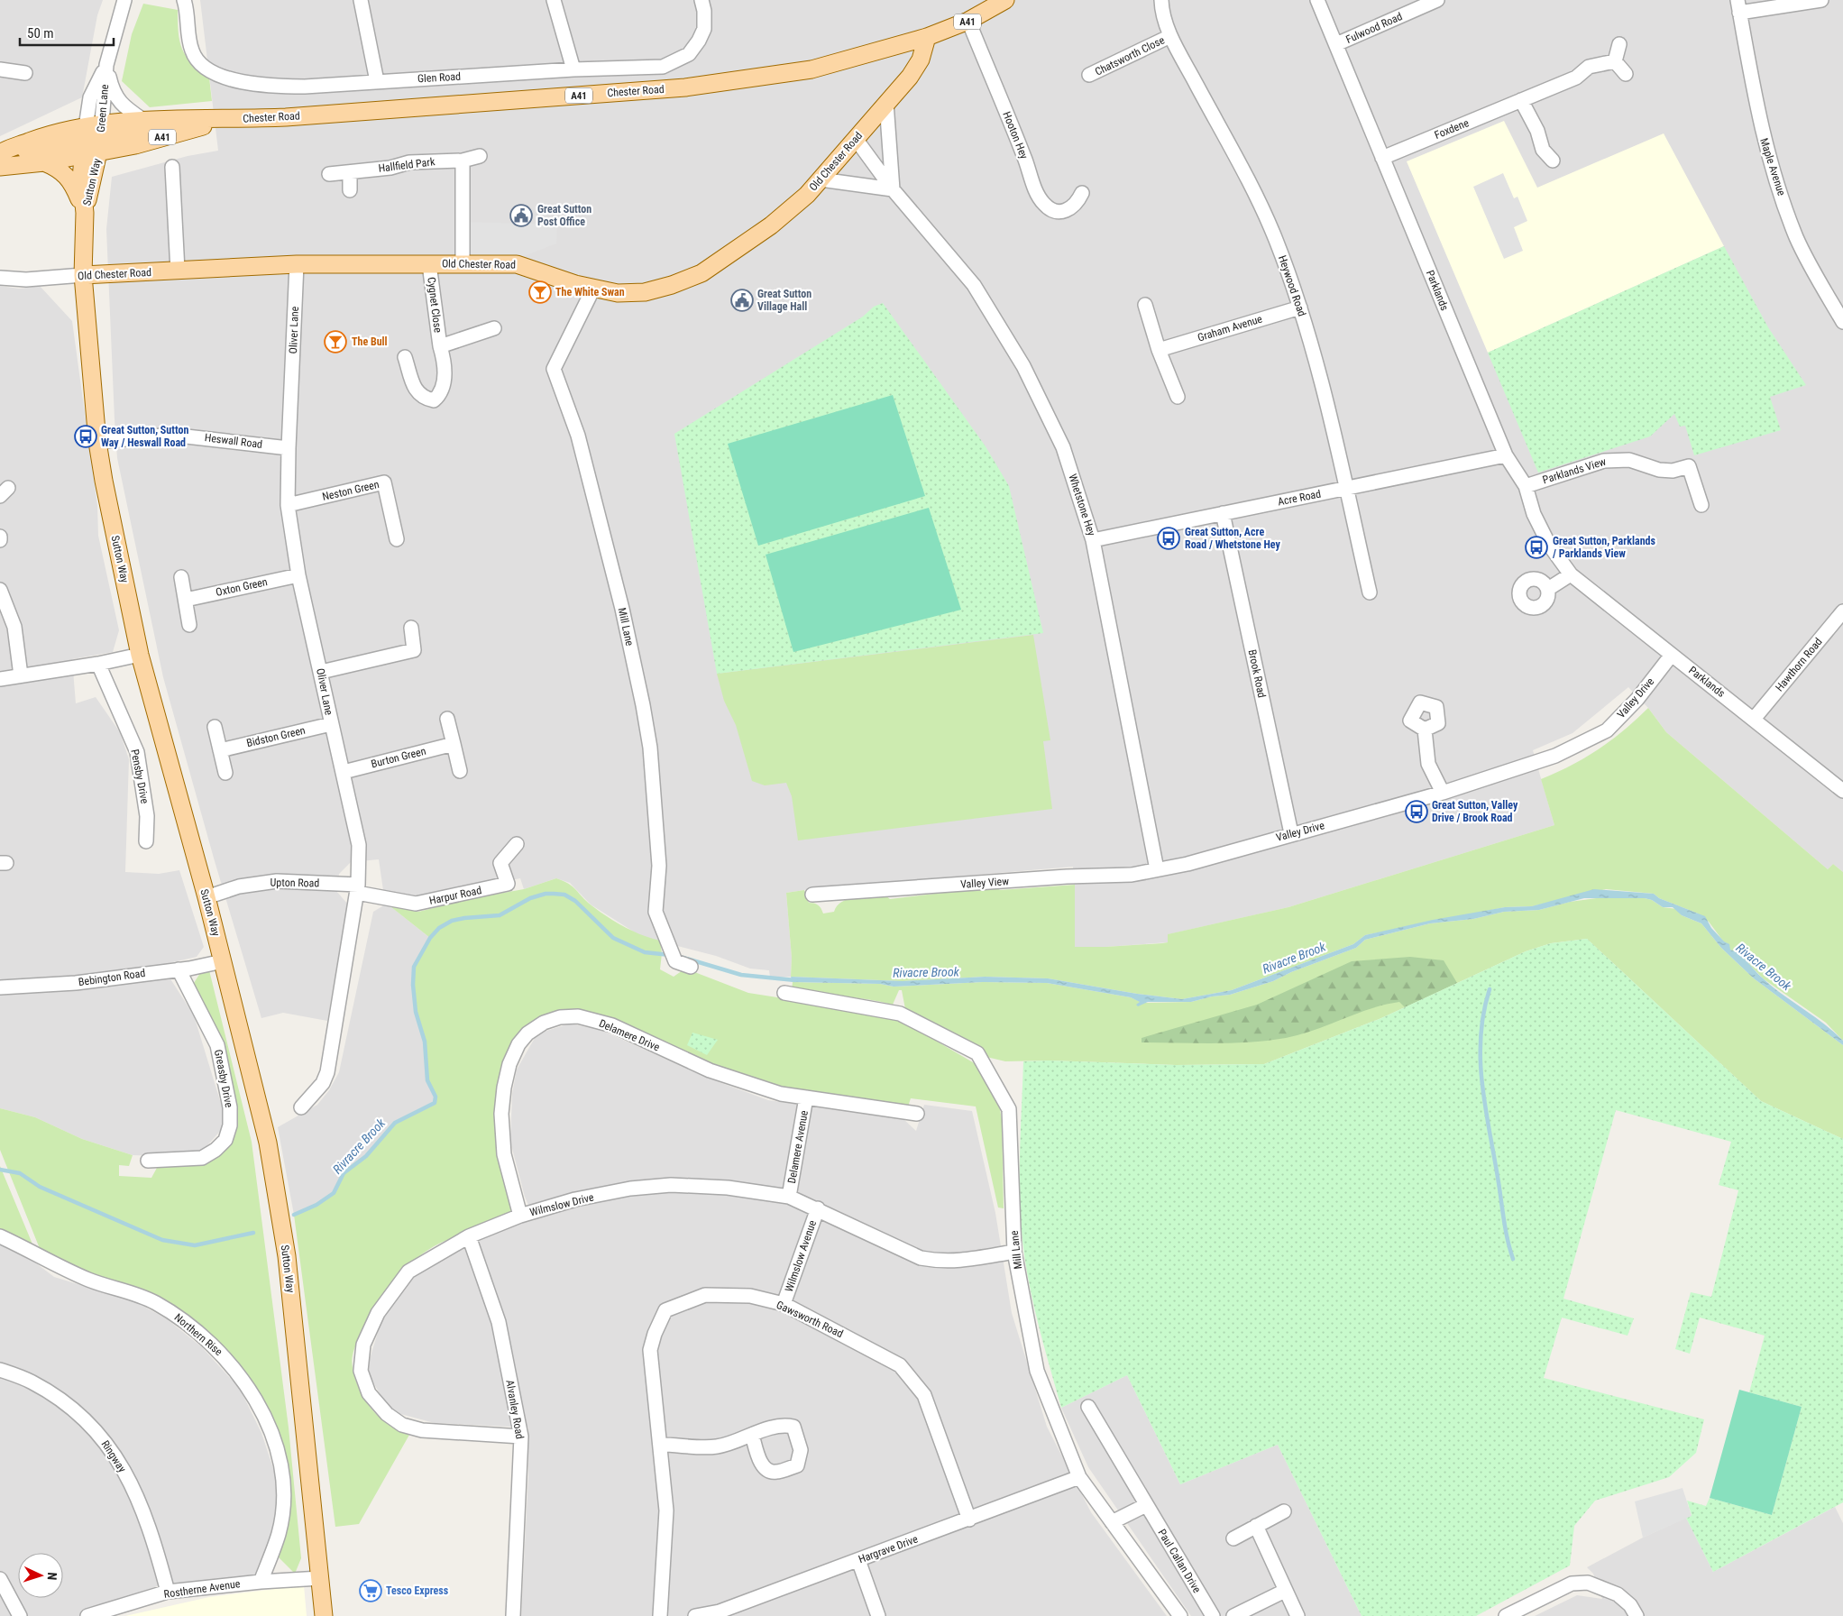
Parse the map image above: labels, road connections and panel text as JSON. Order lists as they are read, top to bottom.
{
  "streets": {
    "main road": [
      "A41",
      "Chester Road",
      "Old Chester Road",
      "Sutton Way"
    ],
    "street": [
      "Fulwood Road",
      "Chatsworth Close",
      "Glen Road",
      "Green Lane",
      "Foxdene",
      "Hooton Hey",
      "Hallfield Park",
      "Maple Avenue",
      "Heywood Road",
      "Parklands",
      "Cygnet Close",
      "Graham Avenue",
      "Oliver Lane",
      "Heswall Road",
      "Parklands View",
      "Neston Green",
      "Acre Road",
      "Whetstone Hey",
      "Oxton Green",
      "Mill Lane",
      "Hawthorn Road",
      "Brook Road",
      "Valley Drive",
      "Bidston Green",
      "Burton Green",
      "Pensby Drive",
      "Upton Road",
      "Valley View",
      "Harpur Road",
      "Bebington Road",
      "Delamere Drive",
      "Greasby Drive",
      "Delamere Avenue",
      "Wilmslow Drive",
      "Wilmslow Avenue",
      "Gawsworth Road",
      "Northern Rise",
      "Alvanley Road",
      "Ringway",
      "Hargrave Drive",
      "Paul Callan Drive",
      "Rostherne Avenue"
    ]
  },
  "crossings": [
    ["Fulwood Road", "Parklands"],
    ["Chatsworth Close", "Heywood Road"],
    ["Chester Road", "Green Lane"],
    ["Chester Road", "Hooton Hey"],
    ["Chester Road", "Old Chester Road"],
    ["Chester Road", "Sutton Way"],
    ["Green Lane", "Sutton Way"],
    ["Foxdene", "Parklands"],
    ["Old Chester Road", "Sutton Way"],
    ["Old Chester Road", "Cygnet Close"],
    ["Old Chester Road", "Oliver Lane"],
    ["Old Chester Road", "Whetstone Hey"],
    ["Old Chester Road", "Mill Lane"],
    ["Sutton Way", "Heswall Road"],
    ["Sutton Way", "Upton Road"],
    ["Sutton Way", "Bebington Road"],
    ["Sutton Way", "Rostherne Avenue"],
    ["Heywood Road", "Graham Avenue"],
    ["Heywood Road", "Acre Road"],
    ["Parklands", "Parklands View"],
    ["Parklands", "Acre Road"],
    ["Parklands", "Hawthorn Road"],
    ["Parklands", "Valley Drive"],
    ["Oliver Lane", "Heswall Road"],
    ["Oliver Lane", "Neston Green"],
    ["Oliver Lane", "Oxton Green"],
    ["Oliver Lane", "Bidston Green"],
    ["Oliver Lane", "Burton Green"],
    ["Oliver Lane", "Upton Road"],
    ["Oliver Lane", "Harpur Road"],
    ["Acre Road", "Whetstone Hey"],
    ["Acre Road", "Brook Road"],
    ["Whetstone Hey", "Valley Drive"],
    ["Whetstone Hey", "Valley View"],
    ["Mill Lane", "Wilmslow Drive"],
    ["Mill Lane", "Hargrave Drive"],
    ["Brook Road", "Valley Drive"],
    ["Valley Drive", "Valley View"],
    ["Upton Road", "Harpur Road"],
    ["Bebington Road", "Greasby Drive"],
    ["Delamere Drive", "Delamere Avenue"],
    ["Delamere Drive", "Wilmslow Drive"],
    ["Delamere Avenue", "Wilmslow Drive"],
    ["Wilmslow Drive", "Wilmslow Avenue"],
    ["Wilmslow Drive", "Alvanley Road"],
    ["Wilmslow Avenue", "Gawsworth Road"],
    ["Gawsworth Road", "Hargrave Drive"],
    ["Northern Rise", "Rostherne Avenue"],
    ["Ringway", "Rostherne Avenue"]
  ],
  "water": ["Rivacre Brook", "Rivracre Brook"],
  "places": {
    "public building": ["Great Sutton Post Office", "Great Sutton Village Hall"],
    "bar": ["The White Swan", "The Bull"],
    "bus stop": [
      "Great Sutton, Sutton Way / Heswall Road",
      "Great Sutton, Acre Road / Whetstone Hey",
      "Great Sutton, Parklands / Parklands View",
      "Great Sutton, Valley Drive / Brook Road"
    ],
    "supermarket": ["Tesco Express"]
  },
  "scale_bar": "50 m",
  "north": "right"
}
